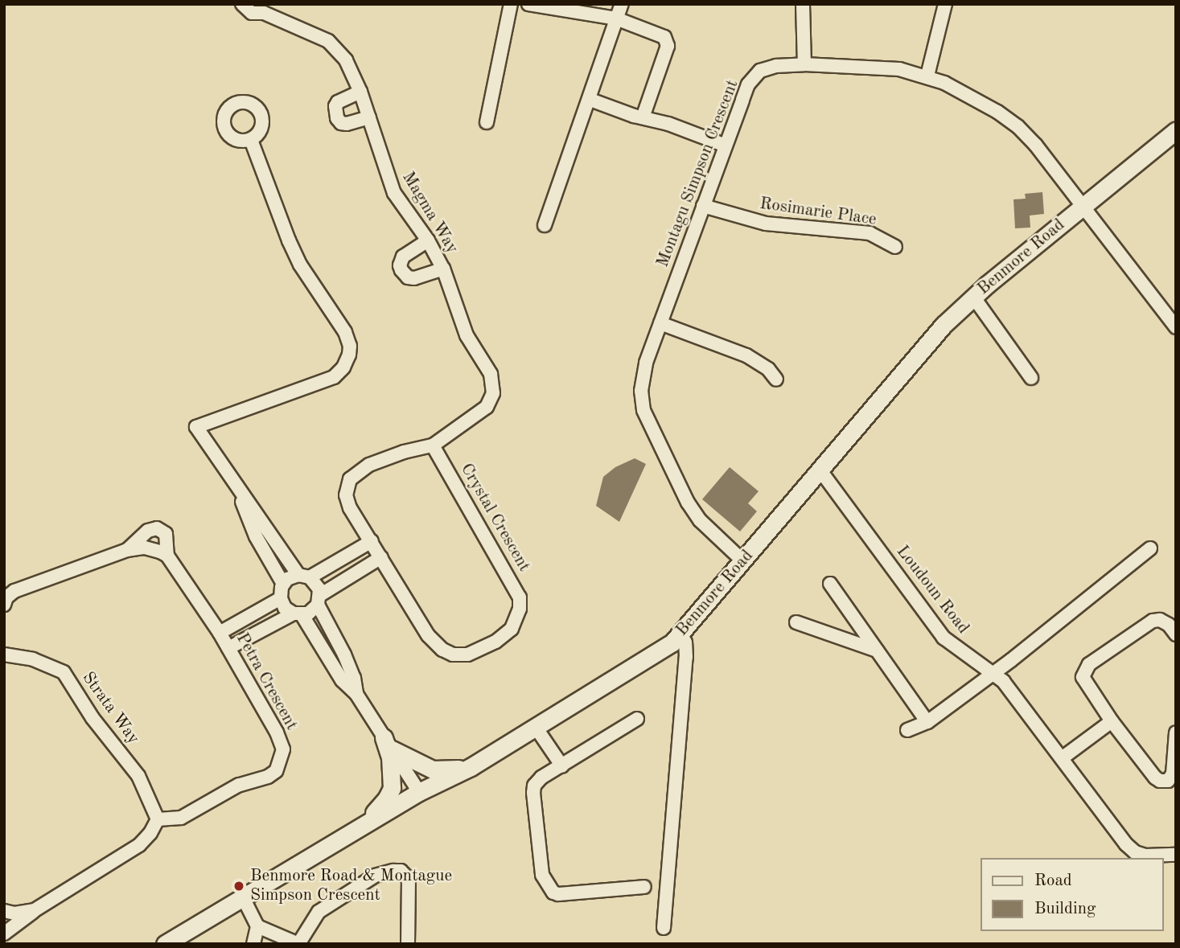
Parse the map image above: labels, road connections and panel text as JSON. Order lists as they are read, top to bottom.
{
  "streets": {
    "street": [
      "Montagu Simpson Crescent",
      "Rosimarie Place",
      "Magma Way",
      "Benmore Road",
      "Crystal Crescent",
      "Loudoun Road",
      "Petra Crescent",
      "Strata Way"
    ]
  },
  "crossings": [
    ["Montagu Simpson Crescent", "Rosimarie Place"],
    ["Montagu Simpson Crescent", "Benmore Road"],
    ["Magma Way", "Crystal Crescent"],
    ["Benmore Road", "Loudoun Road"],
    ["Petra Crescent", "Strata Way"]
  ],
  "places": ["Benmore Road & Montague Simpson Crescent"],
  "legend": ["Road", "Building"]
}
